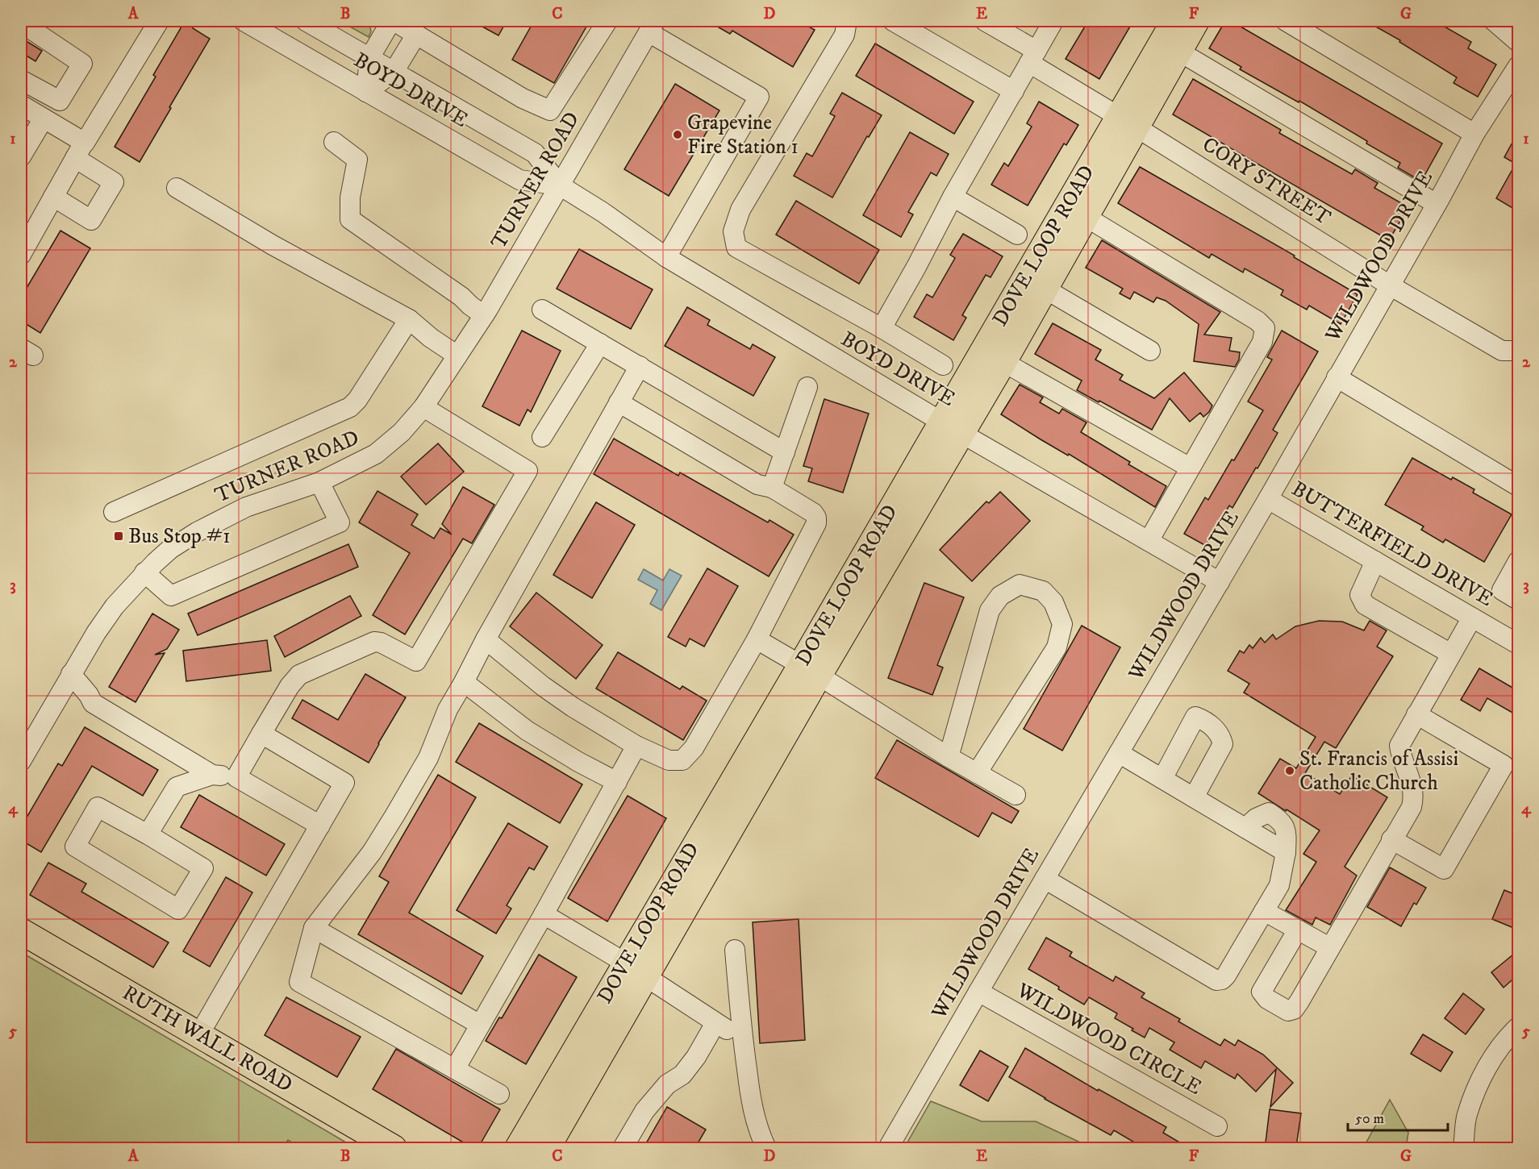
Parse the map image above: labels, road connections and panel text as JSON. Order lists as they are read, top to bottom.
{
  "streets": {
    "main road": ["DOVE LOOP ROAD", "RUTH WALL ROAD"],
    "street": [
      "BOYD DRIVE",
      "TURNER ROAD",
      "CORY STREET",
      "WILDWOOD DRIVE",
      "BUTTERFIELD DRIVE",
      "WILDWOOD CIRCLE"
    ]
  },
  "crossings": [
    ["BOYD DRIVE", "TURNER ROAD"],
    ["BOYD DRIVE", "DOVE LOOP ROAD"],
    ["BOYD DRIVE", "WILDWOOD DRIVE"],
    ["CORY STREET", "DOVE LOOP ROAD"],
    ["CORY STREET", "WILDWOOD DRIVE"],
    ["WILDWOOD DRIVE", "BUTTERFIELD DRIVE"],
    ["WILDWOOD DRIVE", "WILDWOOD CIRCLE"]
  ],
  "places": {
    "other": ["Grapevine Fire Station 1", "St. Francis of Assisi Catholic Church"],
    "transit": ["Bus Stop #1"]
  },
  "scale_bar": "50 m",
  "grid": {
    "columns": [
      "A",
      "B",
      "C",
      "D",
      "E",
      "F",
      "G"
    ],
    "rows": [
      "1",
      "2",
      "3",
      "4",
      "5"
    ]
  }
}
